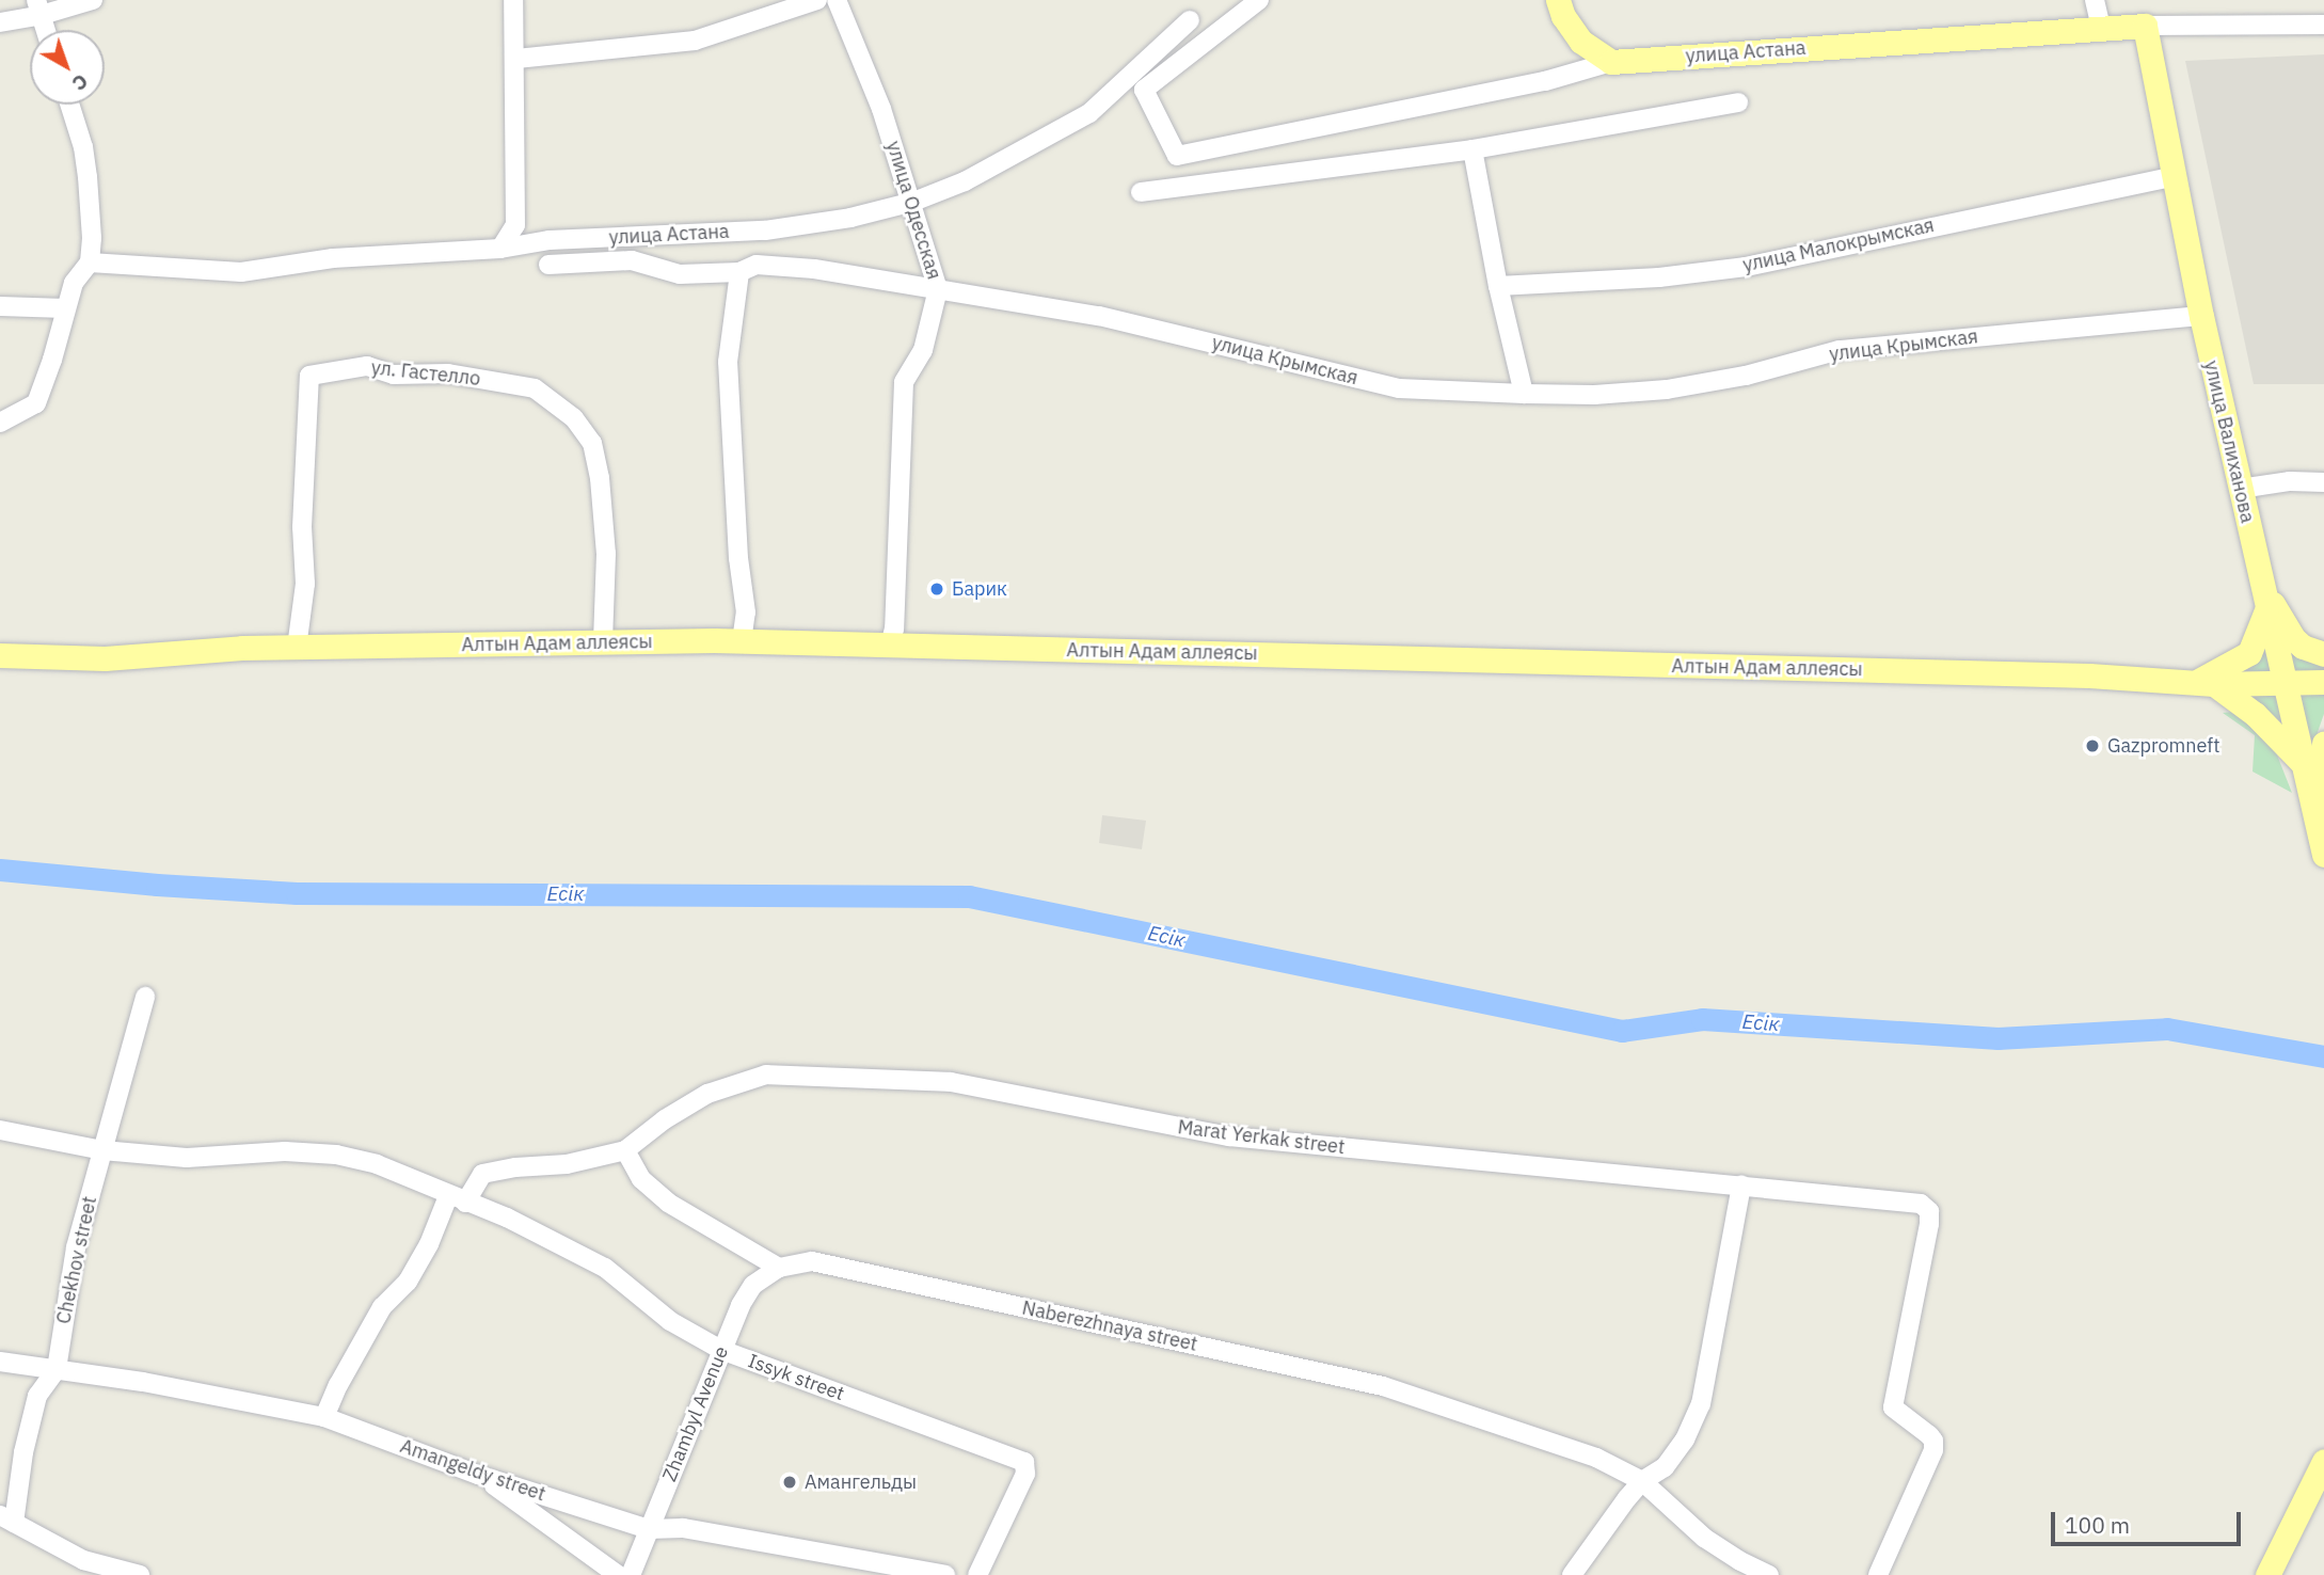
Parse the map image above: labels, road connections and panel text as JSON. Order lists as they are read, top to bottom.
{
  "streets": {
    "main road": ["улица Астана", "улица Валиханова", "Алтын Адам аллеясы"],
    "street": [
      "улица Одесская",
      "улица Малокрымская",
      "улица Крымская",
      "ул. Гастелло",
      "Marat Yerkak street",
      "Chekhov street",
      "Naberezhnaya street",
      "Issyk street",
      "Zhambyl Avenue",
      "Amangeldy street"
    ]
  },
  "crossings": [
    ["улица Астана", "улица Одесская"],
    ["улица Астана", "улица Валиханова"],
    ["улица Одесская", "улица Крымская"],
    ["улица Одесская", "Алтын Адам аллеясы"],
    ["улица Малокрымская", "улица Валиханова"],
    ["улица Крымская", "улица Валиханова"],
    ["ул. Гастелло", "Алтын Адам аллеясы"],
    ["улица Валиханова", "Алтын Адам аллеясы"],
    ["Chekhov street", "Amangeldy street"],
    ["Naberezhnaya street", "Zhambyl Avenue"],
    ["Issyk street", "Zhambyl Avenue"],
    ["Zhambyl Avenue", "Amangeldy street"]
  ],
  "water": ["Есік"],
  "places": ["Барик", "Gazpromneft", "Амангельды"],
  "scale_bar": "100 m",
  "north": "bottom right"
}
